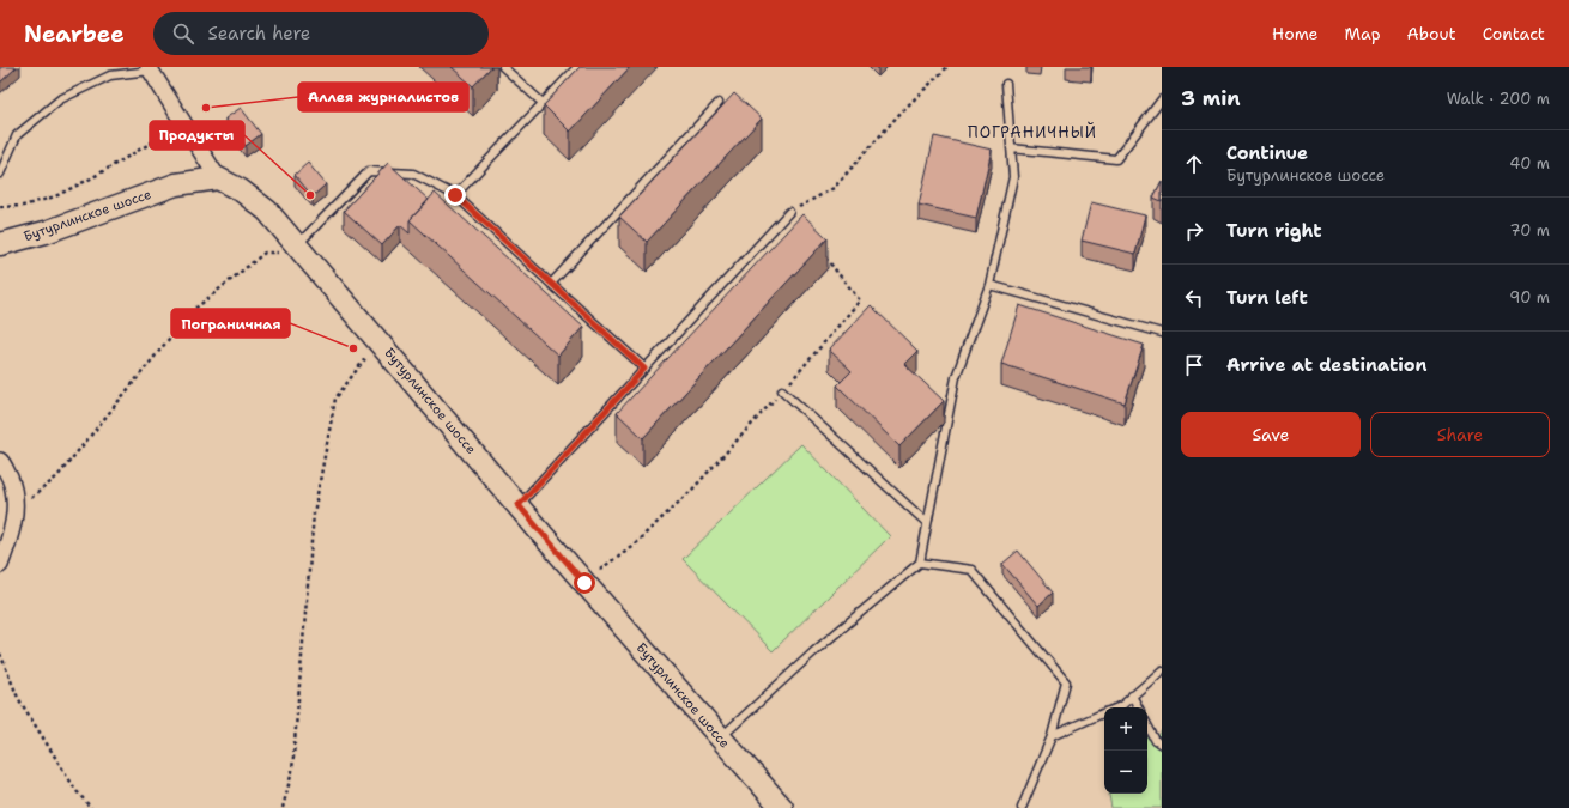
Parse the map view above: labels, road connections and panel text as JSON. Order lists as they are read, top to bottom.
{
  "streets": {
    "main road": ["Бутурлинское шоссе"]
  },
  "districts": ["ПОГРАНИЧНЫЙ"],
  "places": ["Аллея журналистов", "Продукты", "Пограничная"],
  "page": {
    "header": "Nearbee",
    "search": "Search here",
    "nav": [
      "Home",
      "Map",
      "About",
      "Contact"
    ],
    "heading": ["3 min", "Walk · 200 m"],
    "list": [
      ["Continue", "Бутурлинское шоссе", "40 m"],
      ["Turn right", "70 m"],
      ["Turn left", "90 m"],
      "Arrive at destination"
    ],
    "buttons": ["Save", "Share"],
    "map_buttons": ["+", "−"]
  }
}
